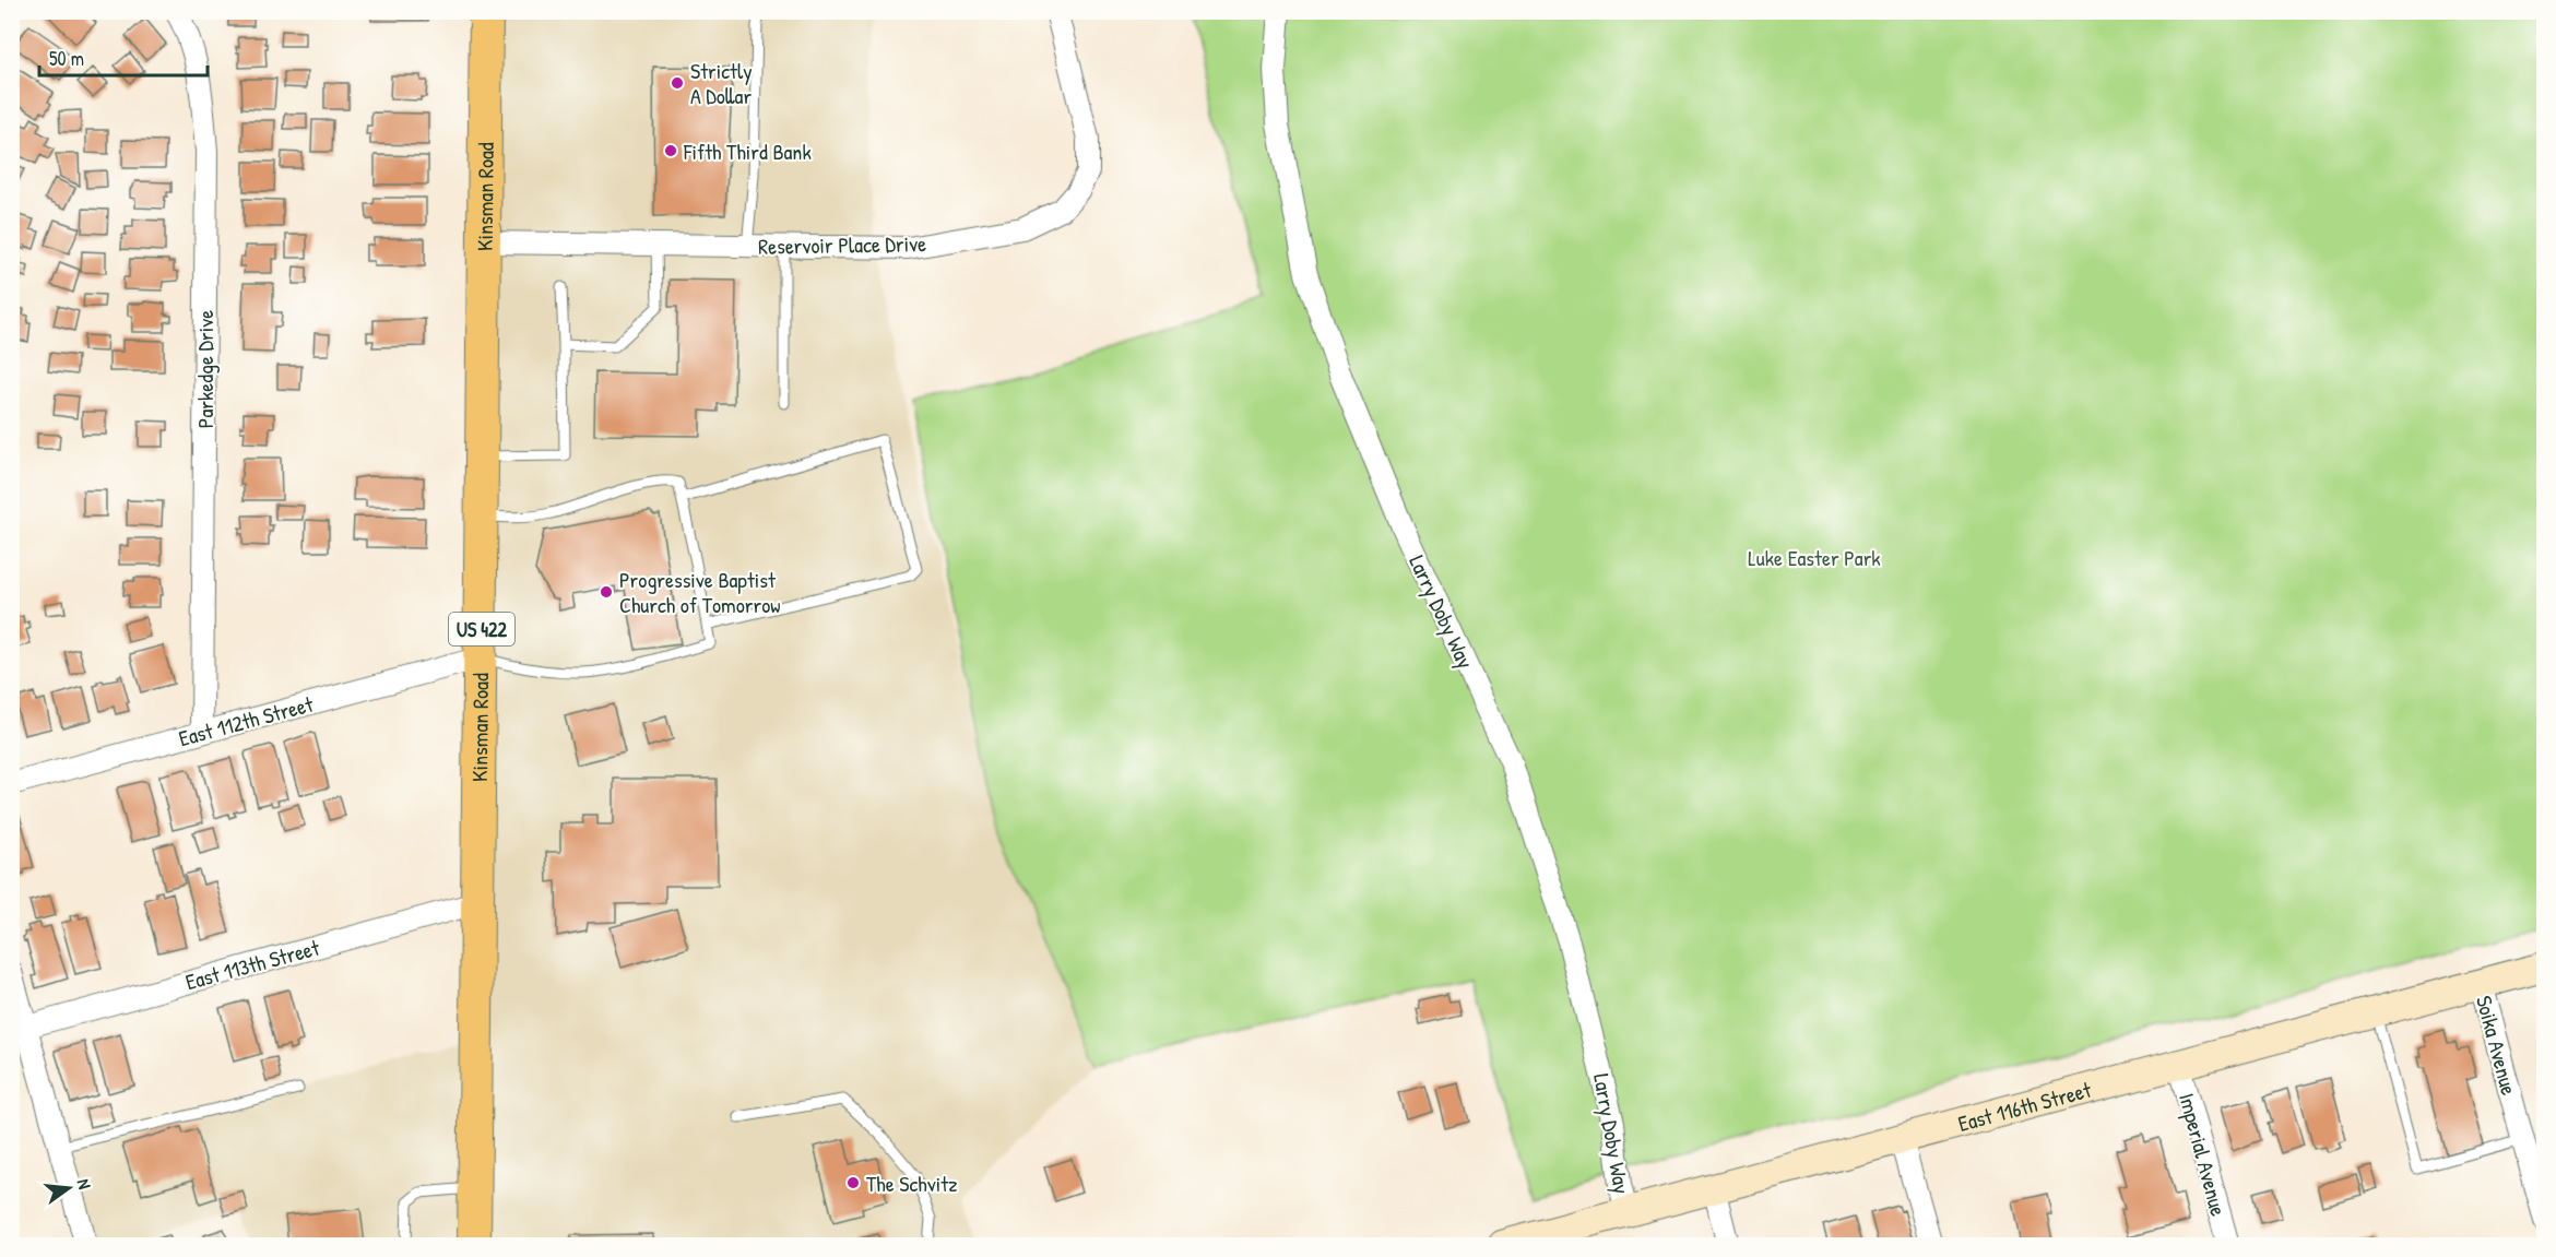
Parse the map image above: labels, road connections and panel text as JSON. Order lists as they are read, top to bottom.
{
  "streets": {
    "main road": ["Kinsman Road", "US 422", "East 116th Street"],
    "street": [
      "Reservoir Place Drive",
      "Parkedge Drive",
      "Larry Doby Way",
      "East 112th Street",
      "East 113th Street",
      "Soika Avenue",
      "Imperial Avenue"
    ]
  },
  "crossings": [
    ["Kinsman Road", "Reservoir Place Drive"],
    ["Kinsman Road", "East 112th Street"],
    ["Kinsman Road", "East 113th Street"],
    ["Parkedge Drive", "East 112th Street"],
    ["Larry Doby Way", "East 116th Street"],
    ["Soika Avenue", "East 116th Street"],
    ["East 116th Street", "Imperial Avenue"]
  ],
  "parks": ["Luke Easter Park"],
  "places": [
    "Strictly A Dollar",
    "Fifth Third Bank",
    "Progressive Baptist Church of Tomorrow",
    "The Schvitz"
  ],
  "scale_bar": "50 m",
  "north": "right"
}
